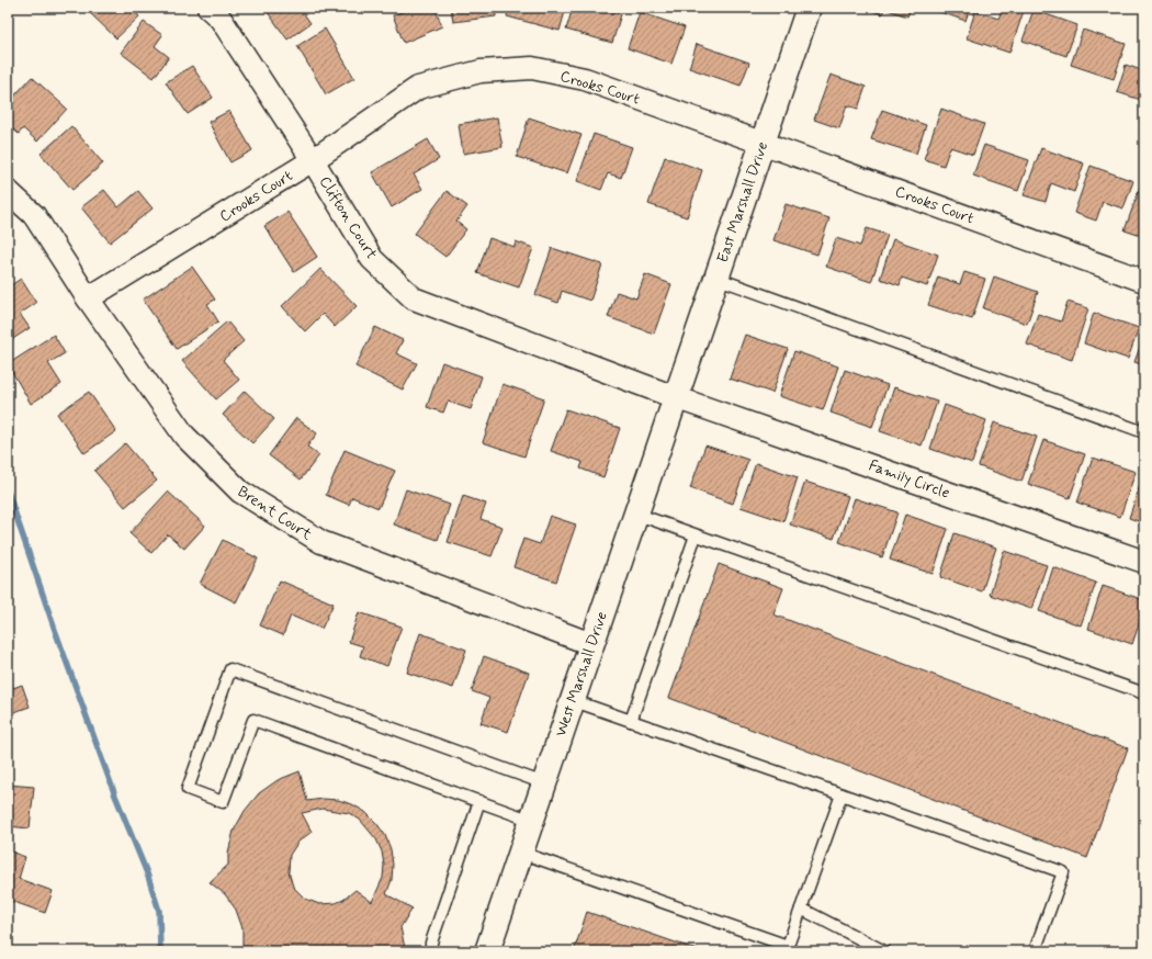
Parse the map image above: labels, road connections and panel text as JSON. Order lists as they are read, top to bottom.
{
  "streets": {
    "main road": ["East Marshall Drive", "West Marshall Drive"],
    "street": [
      "Crooks Court",
      "Clifton Court",
      "Family Circle",
      "Brent Court"
    ]
  },
  "crossings": [
    ["Crooks Court", "East Marshall Drive"],
    ["Crooks Court", "Clifton Court"],
    ["Crooks Court", "Brent Court"],
    ["East Marshall Drive", "Clifton Court"],
    ["East Marshall Drive", "Family Circle"],
    ["East Marshall Drive", "West Marshall Drive"],
    ["Clifton Court", "Family Circle"],
    ["Clifton Court", "West Marshall Drive"],
    ["Family Circle", "West Marshall Drive"],
    ["Brent Court", "West Marshall Drive"]
  ]
}
